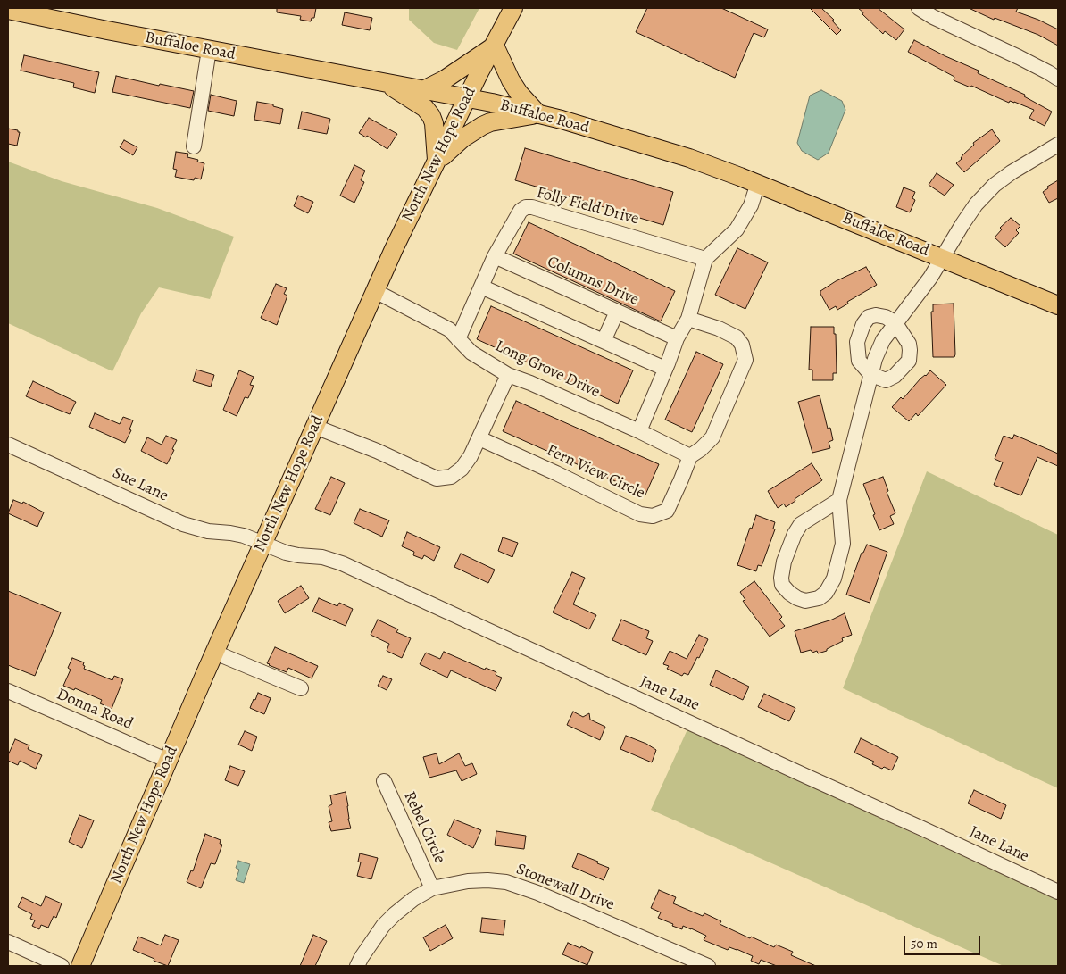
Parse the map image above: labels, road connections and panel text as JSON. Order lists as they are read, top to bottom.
{
  "streets": {
    "main road": ["Buffaloe Road", "North New Hope Road"],
    "street": [
      "Folly Field Drive",
      "Columns Drive",
      "Long Grove Drive",
      "Fern View Circle",
      "Sue Lane",
      "Jane Lane",
      "Donna Road",
      "Rebel Circle",
      "Stonewall Drive"
    ]
  },
  "crossings": [
    ["Buffaloe Road", "North New Hope Road"],
    ["North New Hope Road", "Long Grove Drive"],
    ["North New Hope Road", "Sue Lane"],
    ["North New Hope Road", "Jane Lane"],
    ["North New Hope Road", "Donna Road"],
    ["Folly Field Drive", "Columns Drive"],
    ["Folly Field Drive", "Long Grove Drive"],
    ["Long Grove Drive", "Fern View Circle"],
    ["Sue Lane", "Jane Lane"],
    ["Rebel Circle", "Stonewall Drive"]
  ],
  "scale_bar": "50 m"
}
